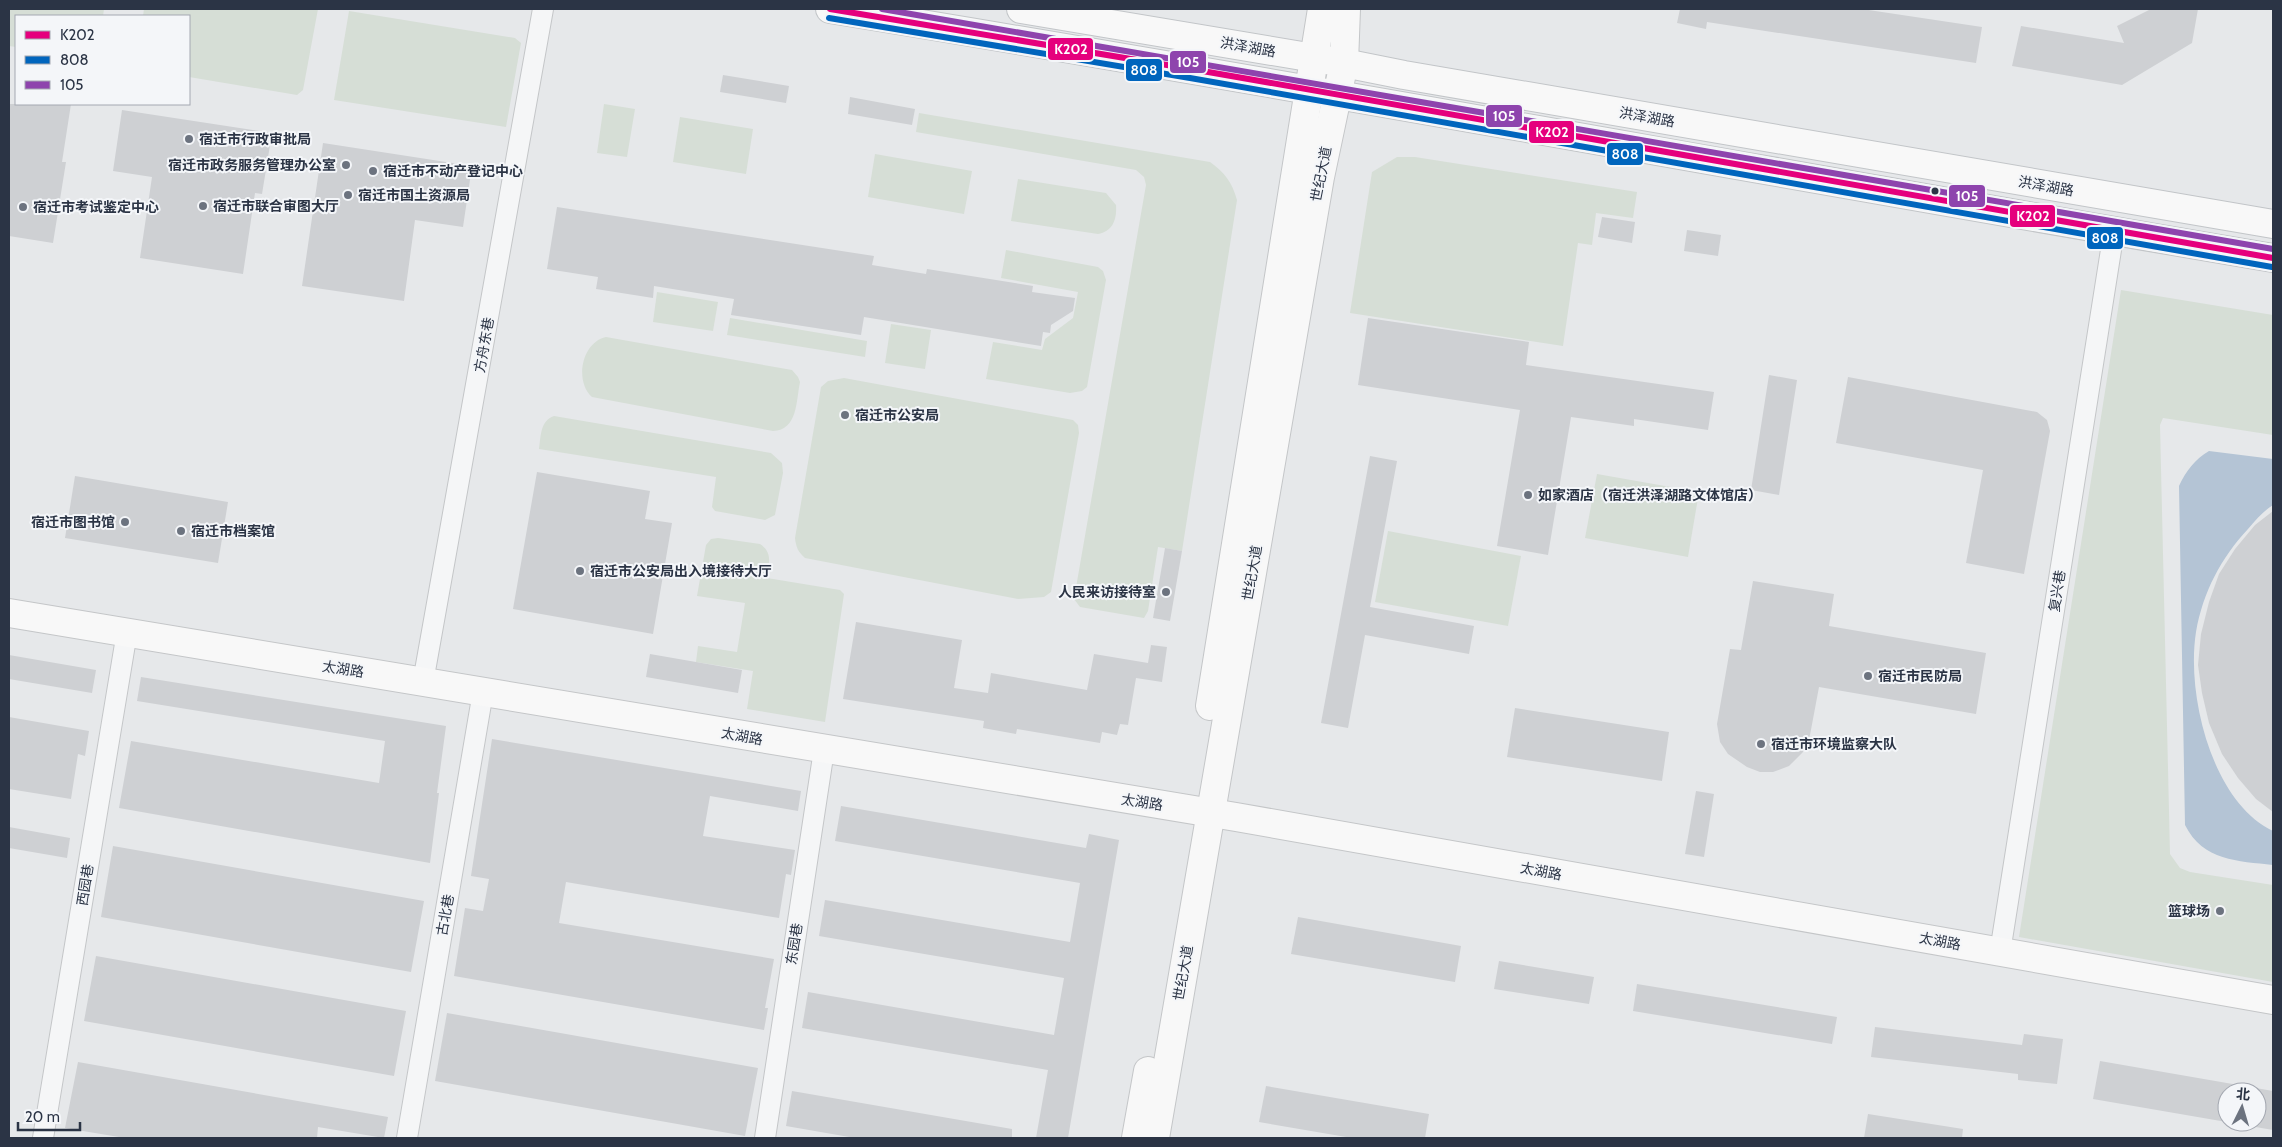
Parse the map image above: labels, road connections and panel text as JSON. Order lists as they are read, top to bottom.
{
  "streets": {
    "street": [
      "洪泽湖路",
      "世纪大道",
      "方舟东巷",
      "复兴巷",
      "太湖路",
      "西园巷",
      "古北巷",
      "东园巷"
    ]
  },
  "crossings": [
    ["洪泽湖路", "世纪大道"],
    ["世纪大道", "太湖路"],
    ["方舟东巷", "太湖路"],
    ["复兴巷", "太湖路"],
    ["太湖路", "西园巷"],
    ["太湖路", "古北巷"],
    ["太湖路", "东园巷"]
  ],
  "places": [
    "宿迁市行政审批局",
    "宿迁市政务服务管理办公室",
    "宿迁市不动产登记中心",
    "宿迁市国土资源局",
    "宿迁市联合审图大厅",
    "宿迁市考试鉴定中心",
    "宿迁市公安局",
    "如家酒店（宿迁洪泽湖路文体馆店）",
    "宿迁市图书馆",
    "宿迁市档案馆",
    "宿迁市公安局出入境接待大厅",
    "人民来访接待室",
    "宿迁市民防局",
    "宿迁市环境监察大队",
    "篮球场"
  ],
  "lines": ["transit line K202", "transit line 105", "transit line 808"],
  "legend": ["K202", "808", "105"],
  "scale_bar": "20 m",
  "north": "top"
}
